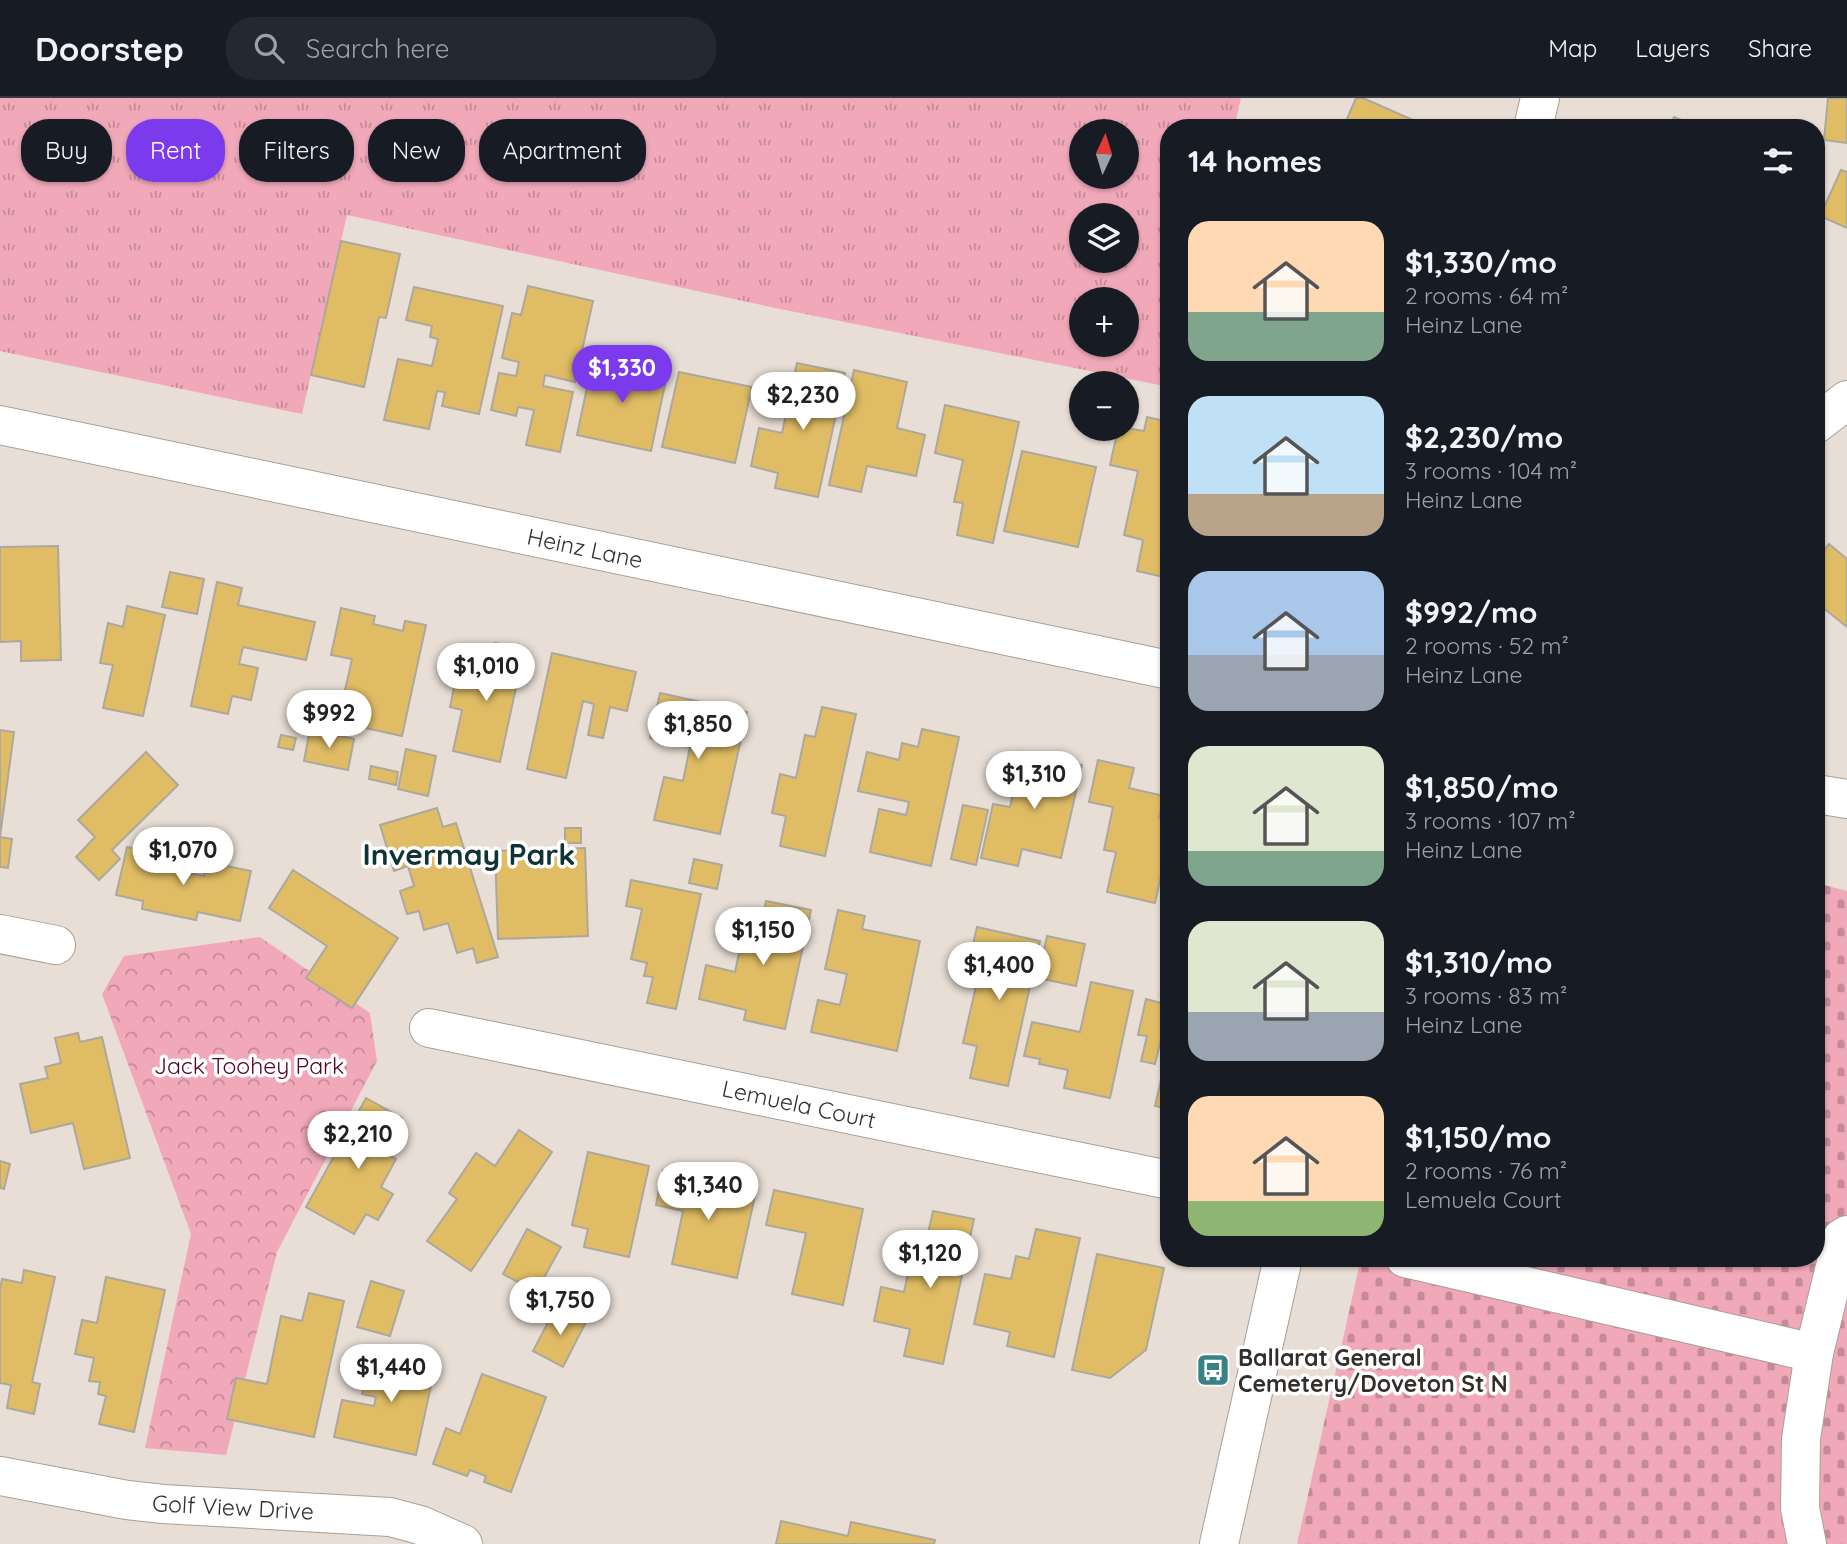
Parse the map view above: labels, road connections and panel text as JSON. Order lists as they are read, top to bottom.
{
  "streets": {
    "street": ["Heinz Lane", "Lemuela Court", "Golf View Drive"]
  },
  "districts": ["Invermay Park"],
  "parks": ["Jack Toohey Park"],
  "places": {
    "bus stop": ["Ballarat General Cemetery/Doveton St N"]
  },
  "north": "top",
  "page": {
    "header": "Doorstep",
    "search": "Search here",
    "nav": ["Map", "Layers", "Share"],
    "map_buttons": ["+", "−"],
    "chip": [
      "Buy",
      "Rent",
      "Filters",
      "New",
      "Apartment"
    ],
    "heading": "14 homes",
    "list": [
      {
        "name": "$1,330/mo",
        "note": "2 rooms · 64 m² · Heinz Lane"
      },
      {
        "name": "$2,230/mo",
        "note": "3 rooms · 104 m² · Heinz Lane"
      },
      {
        "name": "$992/mo",
        "note": "2 rooms · 52 m² · Heinz Lane"
      },
      {
        "name": "$1,850/mo",
        "note": "3 rooms · 107 m² · Heinz Lane"
      },
      {
        "name": "$1,310/mo",
        "note": "3 rooms · 83 m² · Heinz Lane"
      },
      {
        "name": "$1,150/mo",
        "note": "2 rooms · 76 m² · Lemuela Court"
      }
    ],
    "price": [
      "$1,330",
      "$2,230",
      "$1,010",
      "$992",
      "$1,850",
      "$1,310",
      "$1,070",
      "$1,150",
      "$1,400",
      "$2,210",
      "$1,340",
      "$1,120",
      "$1,750",
      "$1,440"
    ]
  }
}
